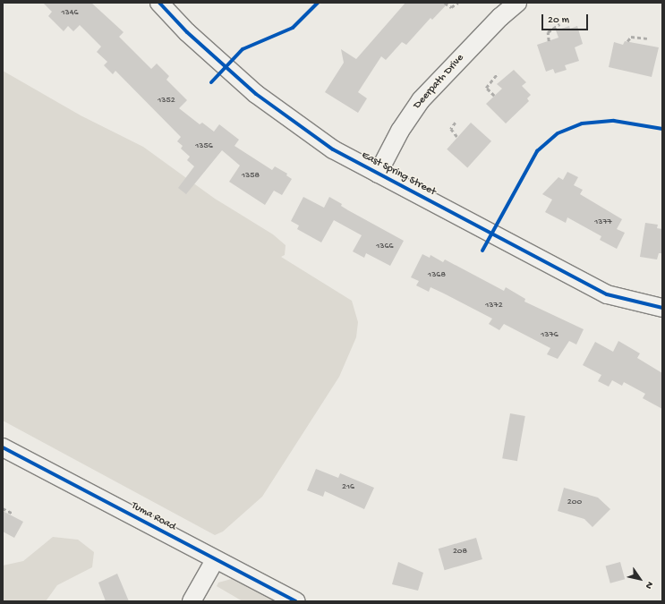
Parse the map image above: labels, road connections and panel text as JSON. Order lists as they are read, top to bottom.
{
  "streets": {
    "street": ["Deerpath Drive", "East Spring Street", "Tuma Road"]
  },
  "crossings": [
    ["Deerpath Drive", "East Spring Street"]
  ],
  "house_numbers": [
    "1346",
    "1352",
    "1356",
    "1358",
    "1377",
    "1366",
    "1368",
    "1372",
    "1376",
    "216",
    "200",
    "208"
  ],
  "scale_bar": "20 m",
  "north": "bottom right"
}
